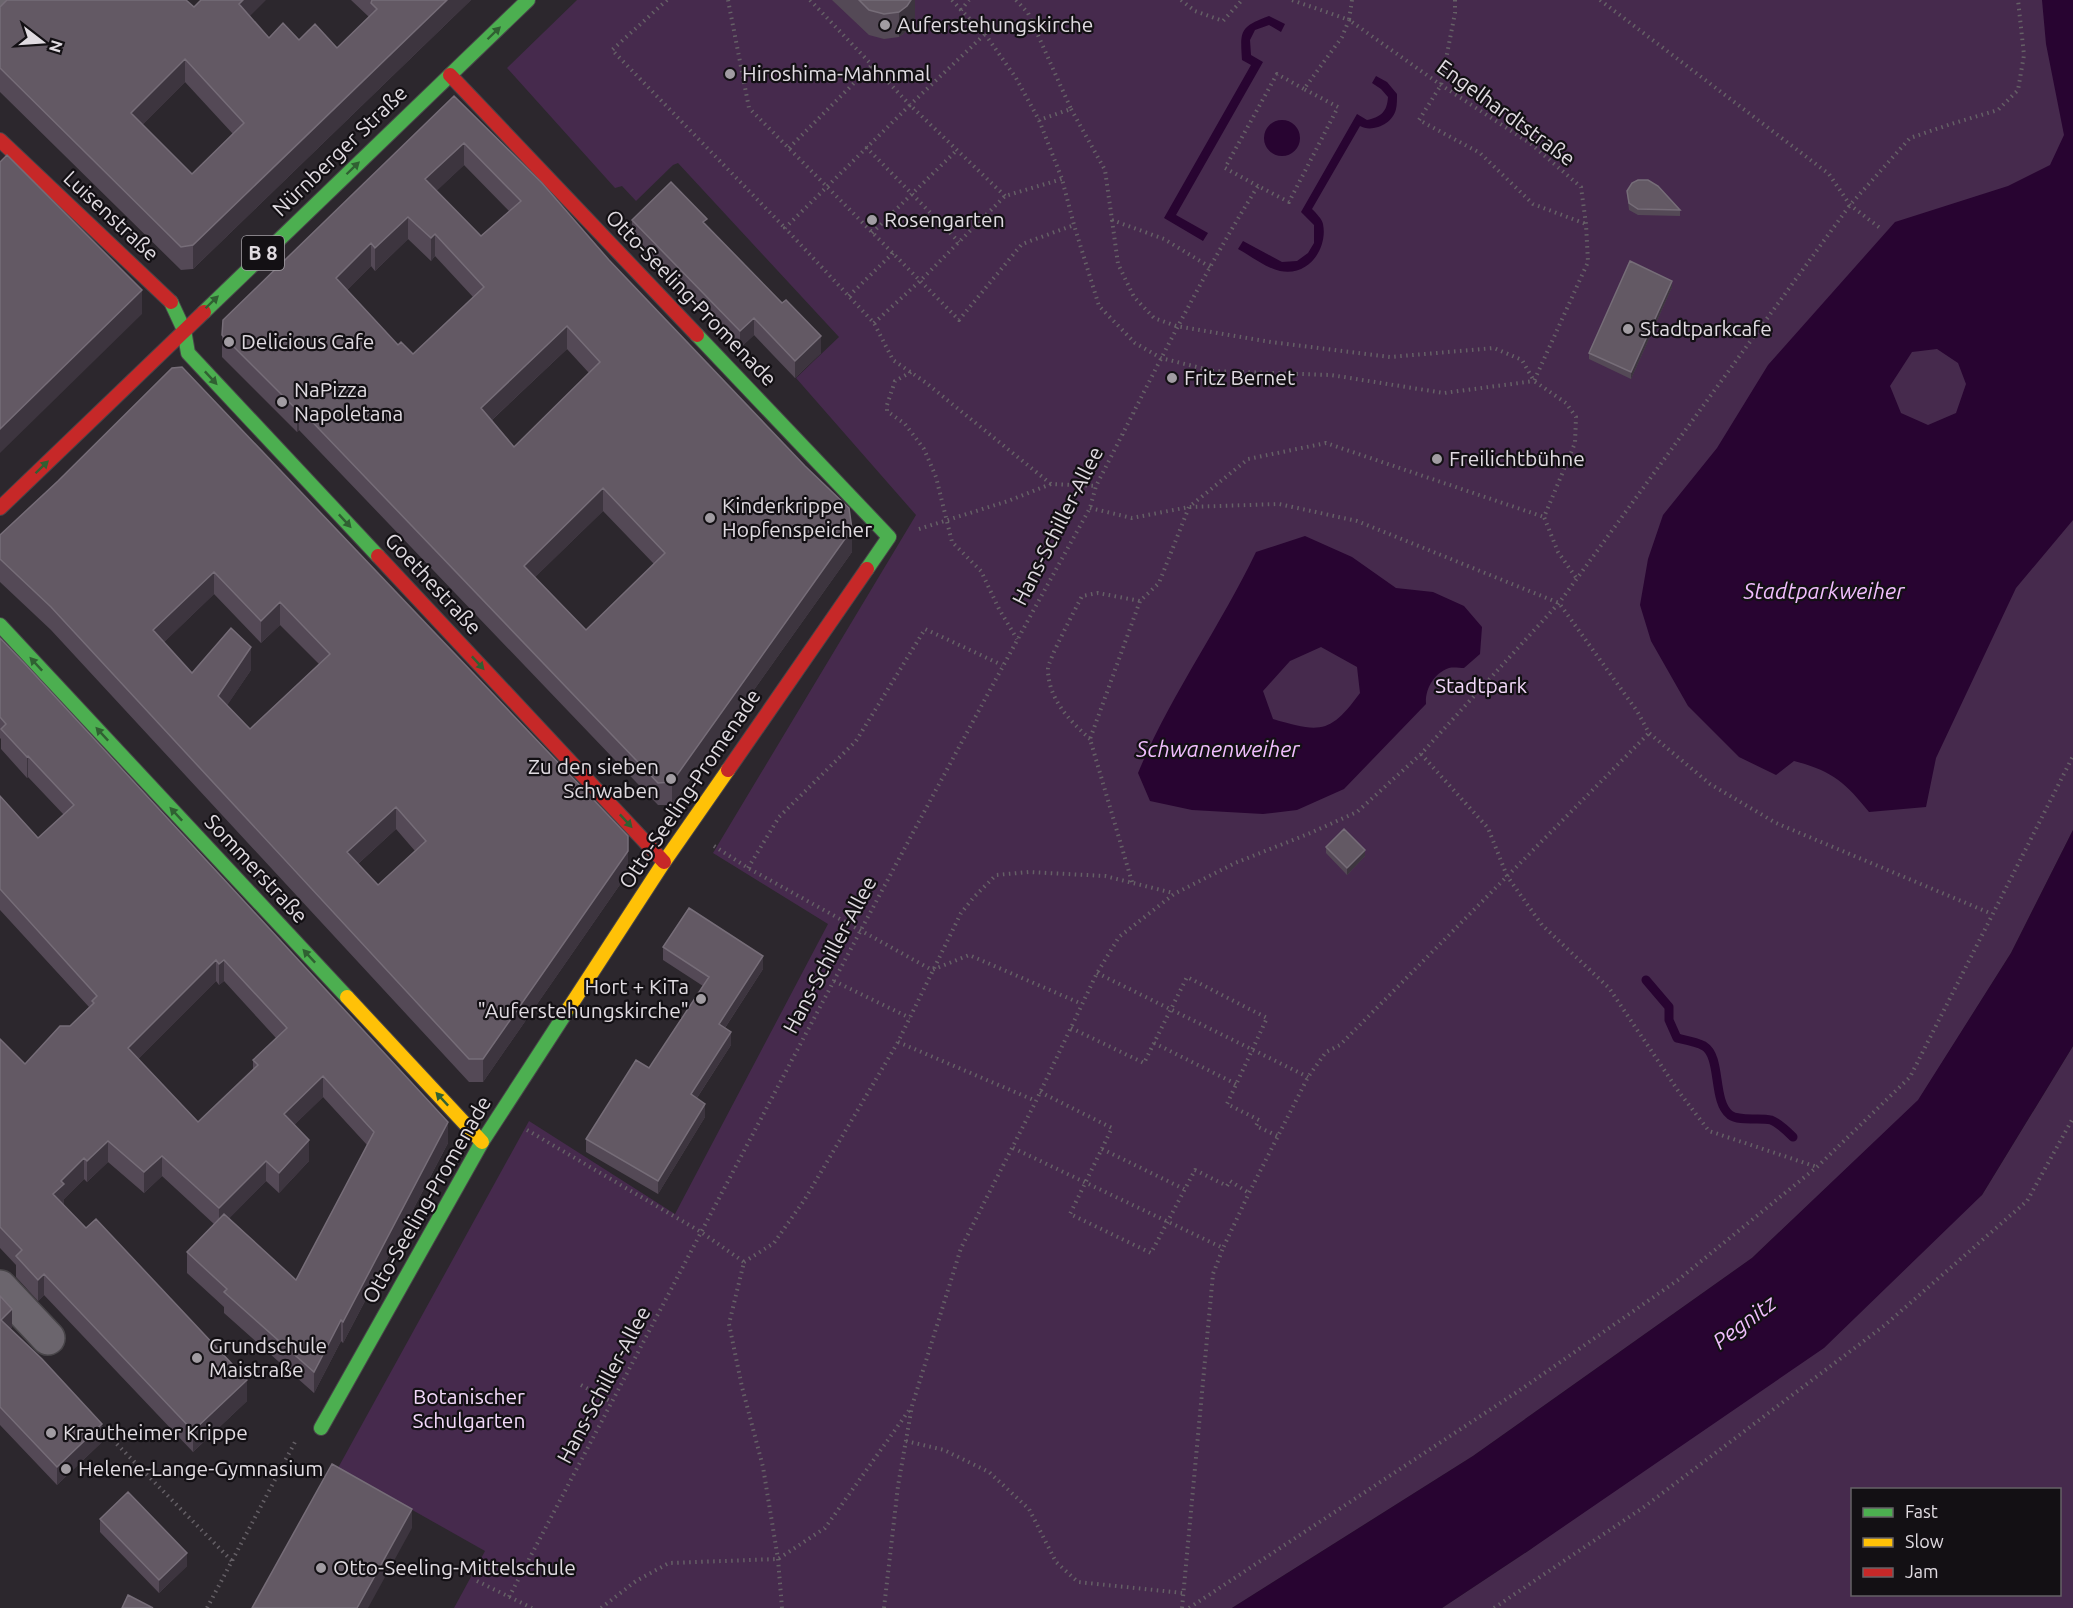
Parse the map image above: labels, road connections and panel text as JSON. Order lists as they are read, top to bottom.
{
  "streets": {
    "street": [
      "Nürnberger Straße",
      "Luisenstraße",
      "B 8",
      "Otto-Seeling-Promenade",
      "Goethestraße",
      "Sommerstraße"
    ],
    "path": ["Engelhardtstraße", "Hans-Schiller-Allee"]
  },
  "crossings": [
    ["Nürnberger Straße", "Luisenstraße"],
    ["Nürnberger Straße", "Otto-Seeling-Promenade"],
    ["Nürnberger Straße", "Goethestraße"],
    ["Luisenstraße", "Goethestraße"],
    ["Otto-Seeling-Promenade", "Goethestraße"],
    ["Otto-Seeling-Promenade", "Sommerstraße"]
  ],
  "one_way": ["Nürnberger Straße", "Goethestraße", "Sommerstraße"],
  "water": ["Stadtparkweiher", "Schwanenweiher", "Pegnitz"],
  "parks": ["Stadtpark", "Botanischer Schulgarten"],
  "places": [
    "Auferstehungskirche",
    "Hiroshima-Mahnmal",
    "Rosengarten",
    "Stadtparkcafe",
    "Delicious Cafe",
    "Fritz Bernet",
    "NaPizza Napoletana",
    "Freilichtbühne",
    "Kinderkrippe Hopfenspeicher",
    "Zu den sieben Schwaben",
    "Hort + KiTa \"Auferstehungskirche\"",
    "Grundschule Maistraße",
    "Krautheimer Krippe",
    "Helene-Lange-Gymnasium",
    "Otto-Seeling-Mittelschule"
  ],
  "legend": ["Fast", "Slow", "Jam"],
  "north": "right"
}
